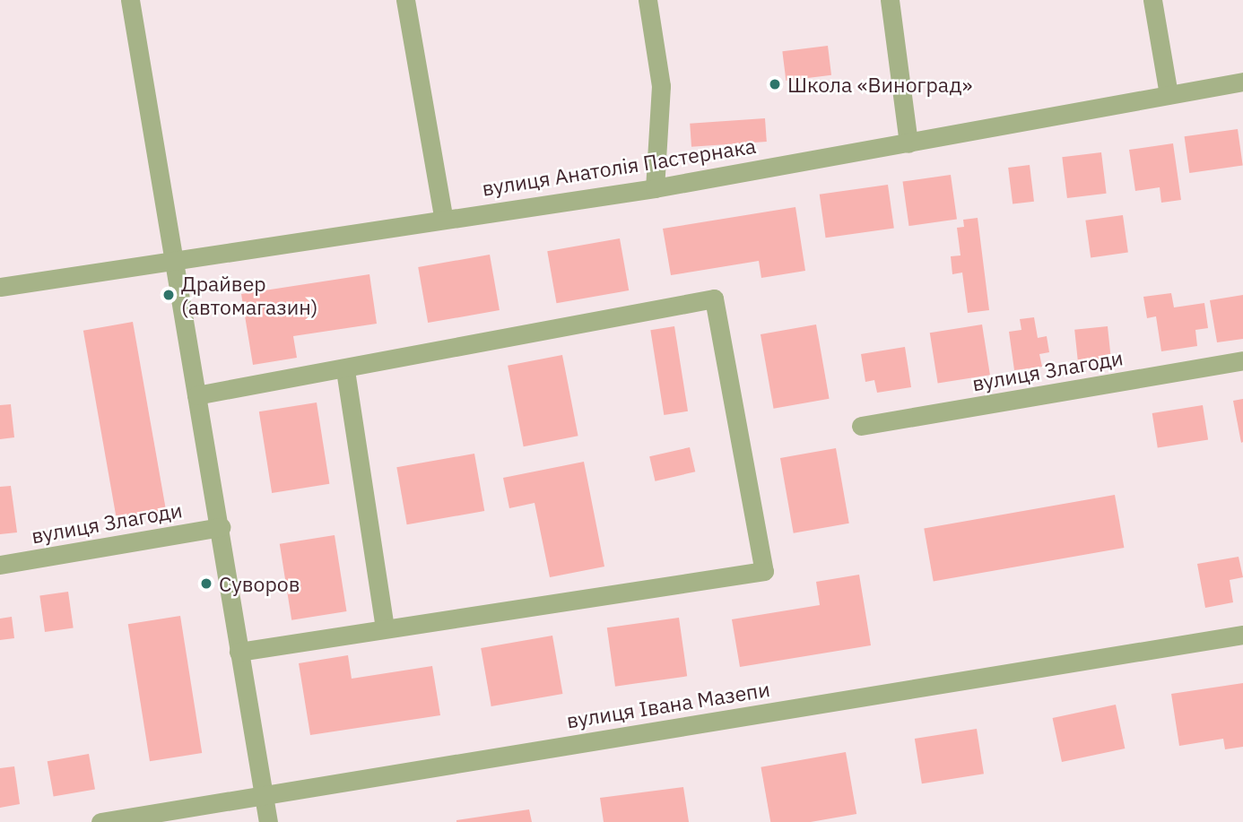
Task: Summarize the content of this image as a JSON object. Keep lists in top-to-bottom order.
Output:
{
  "streets": {
    "street": ["вулиця Анатолія Пастернака", "вулиця Злагоди", "вулиця Івана Мазепи"]
  },
  "places": ["Школа «Виноград»", "Драйвер (автомагазин)", "Суворов"]
}
